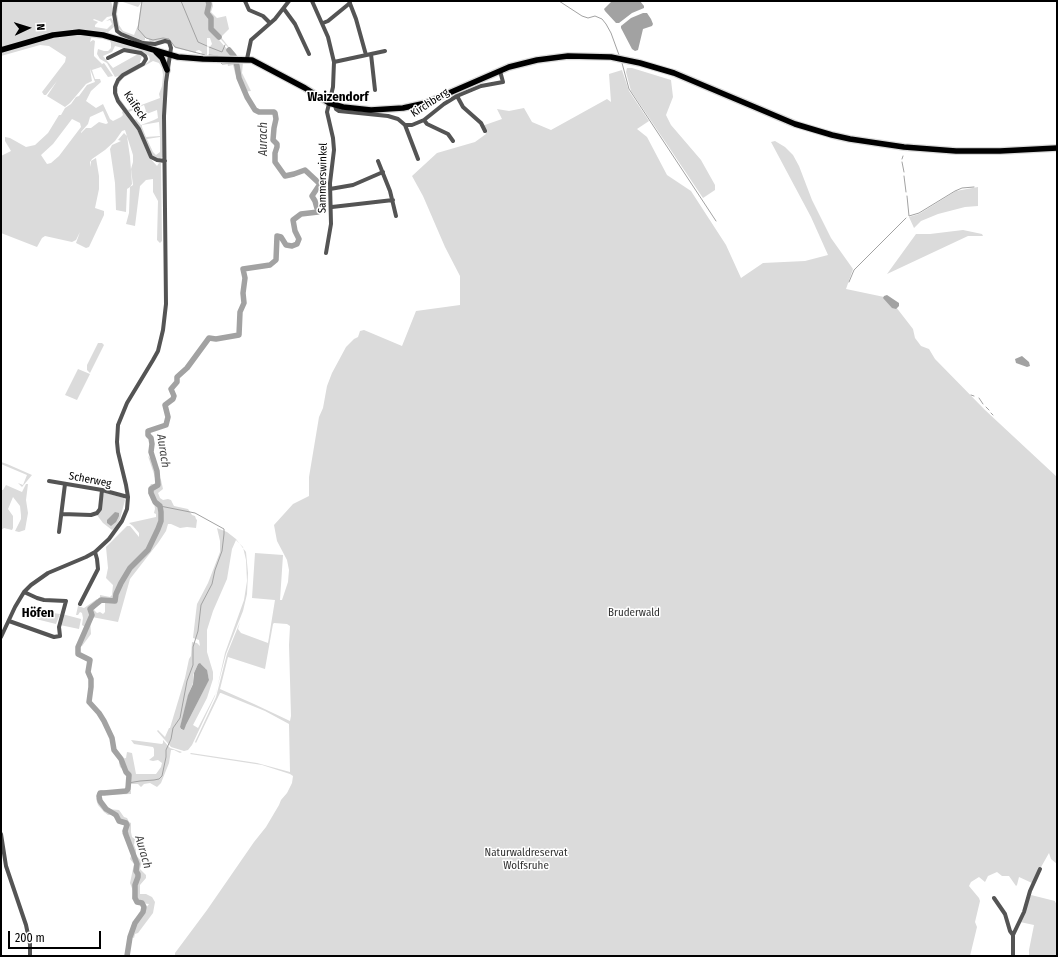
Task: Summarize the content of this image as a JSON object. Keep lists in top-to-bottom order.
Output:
{
  "streets": {
    "street": [
      "Kirchberg",
      "Kaifeck",
      "Sammerswinkel",
      "Scherweg"
    ]
  },
  "districts": ["Waizendorf", "Höfen"],
  "water": ["Aurach"],
  "parks": ["Bruderwald", "Naturwaldreservat Wolfsruhe"],
  "scale_bar": "200 m",
  "north": "right"
}
